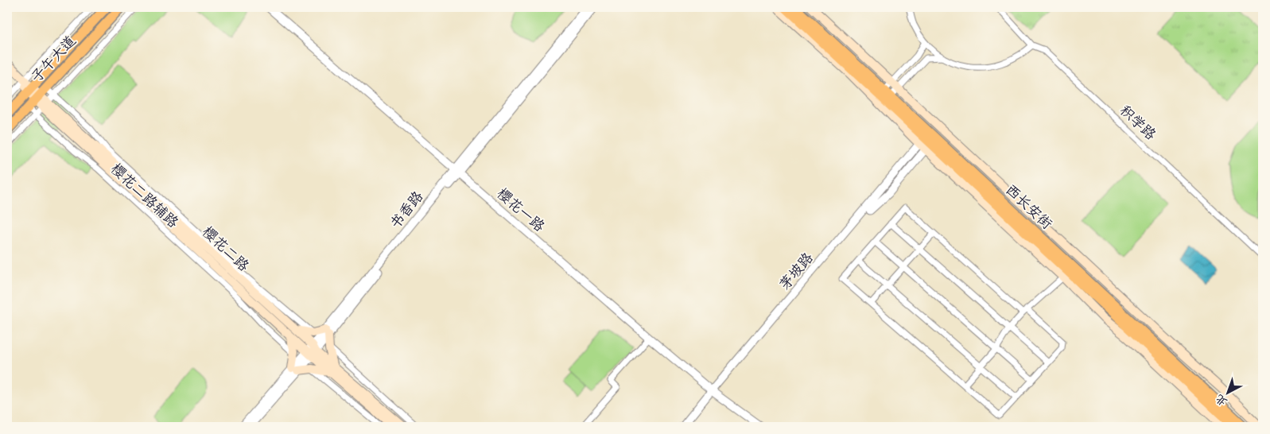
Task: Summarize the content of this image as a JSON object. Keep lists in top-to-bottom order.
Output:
{
  "streets": {
    "main road": ["子午大道", "西长安街", "樱花二路"],
    "street": [
      "积学路",
      "樱花二路辅路",
      "书香路",
      "樱花一路",
      "茅坡路"
    ]
  },
  "crossings": [
    ["子午大道", "樱花二路辅路"],
    ["子午大道", "樱花二路"],
    ["西长安街", "茅坡路"],
    ["书香路", "樱花一路"],
    ["书香路", "樱花二路"],
    ["樱花一路", "茅坡路"]
  ],
  "north": "bottom left"
}
